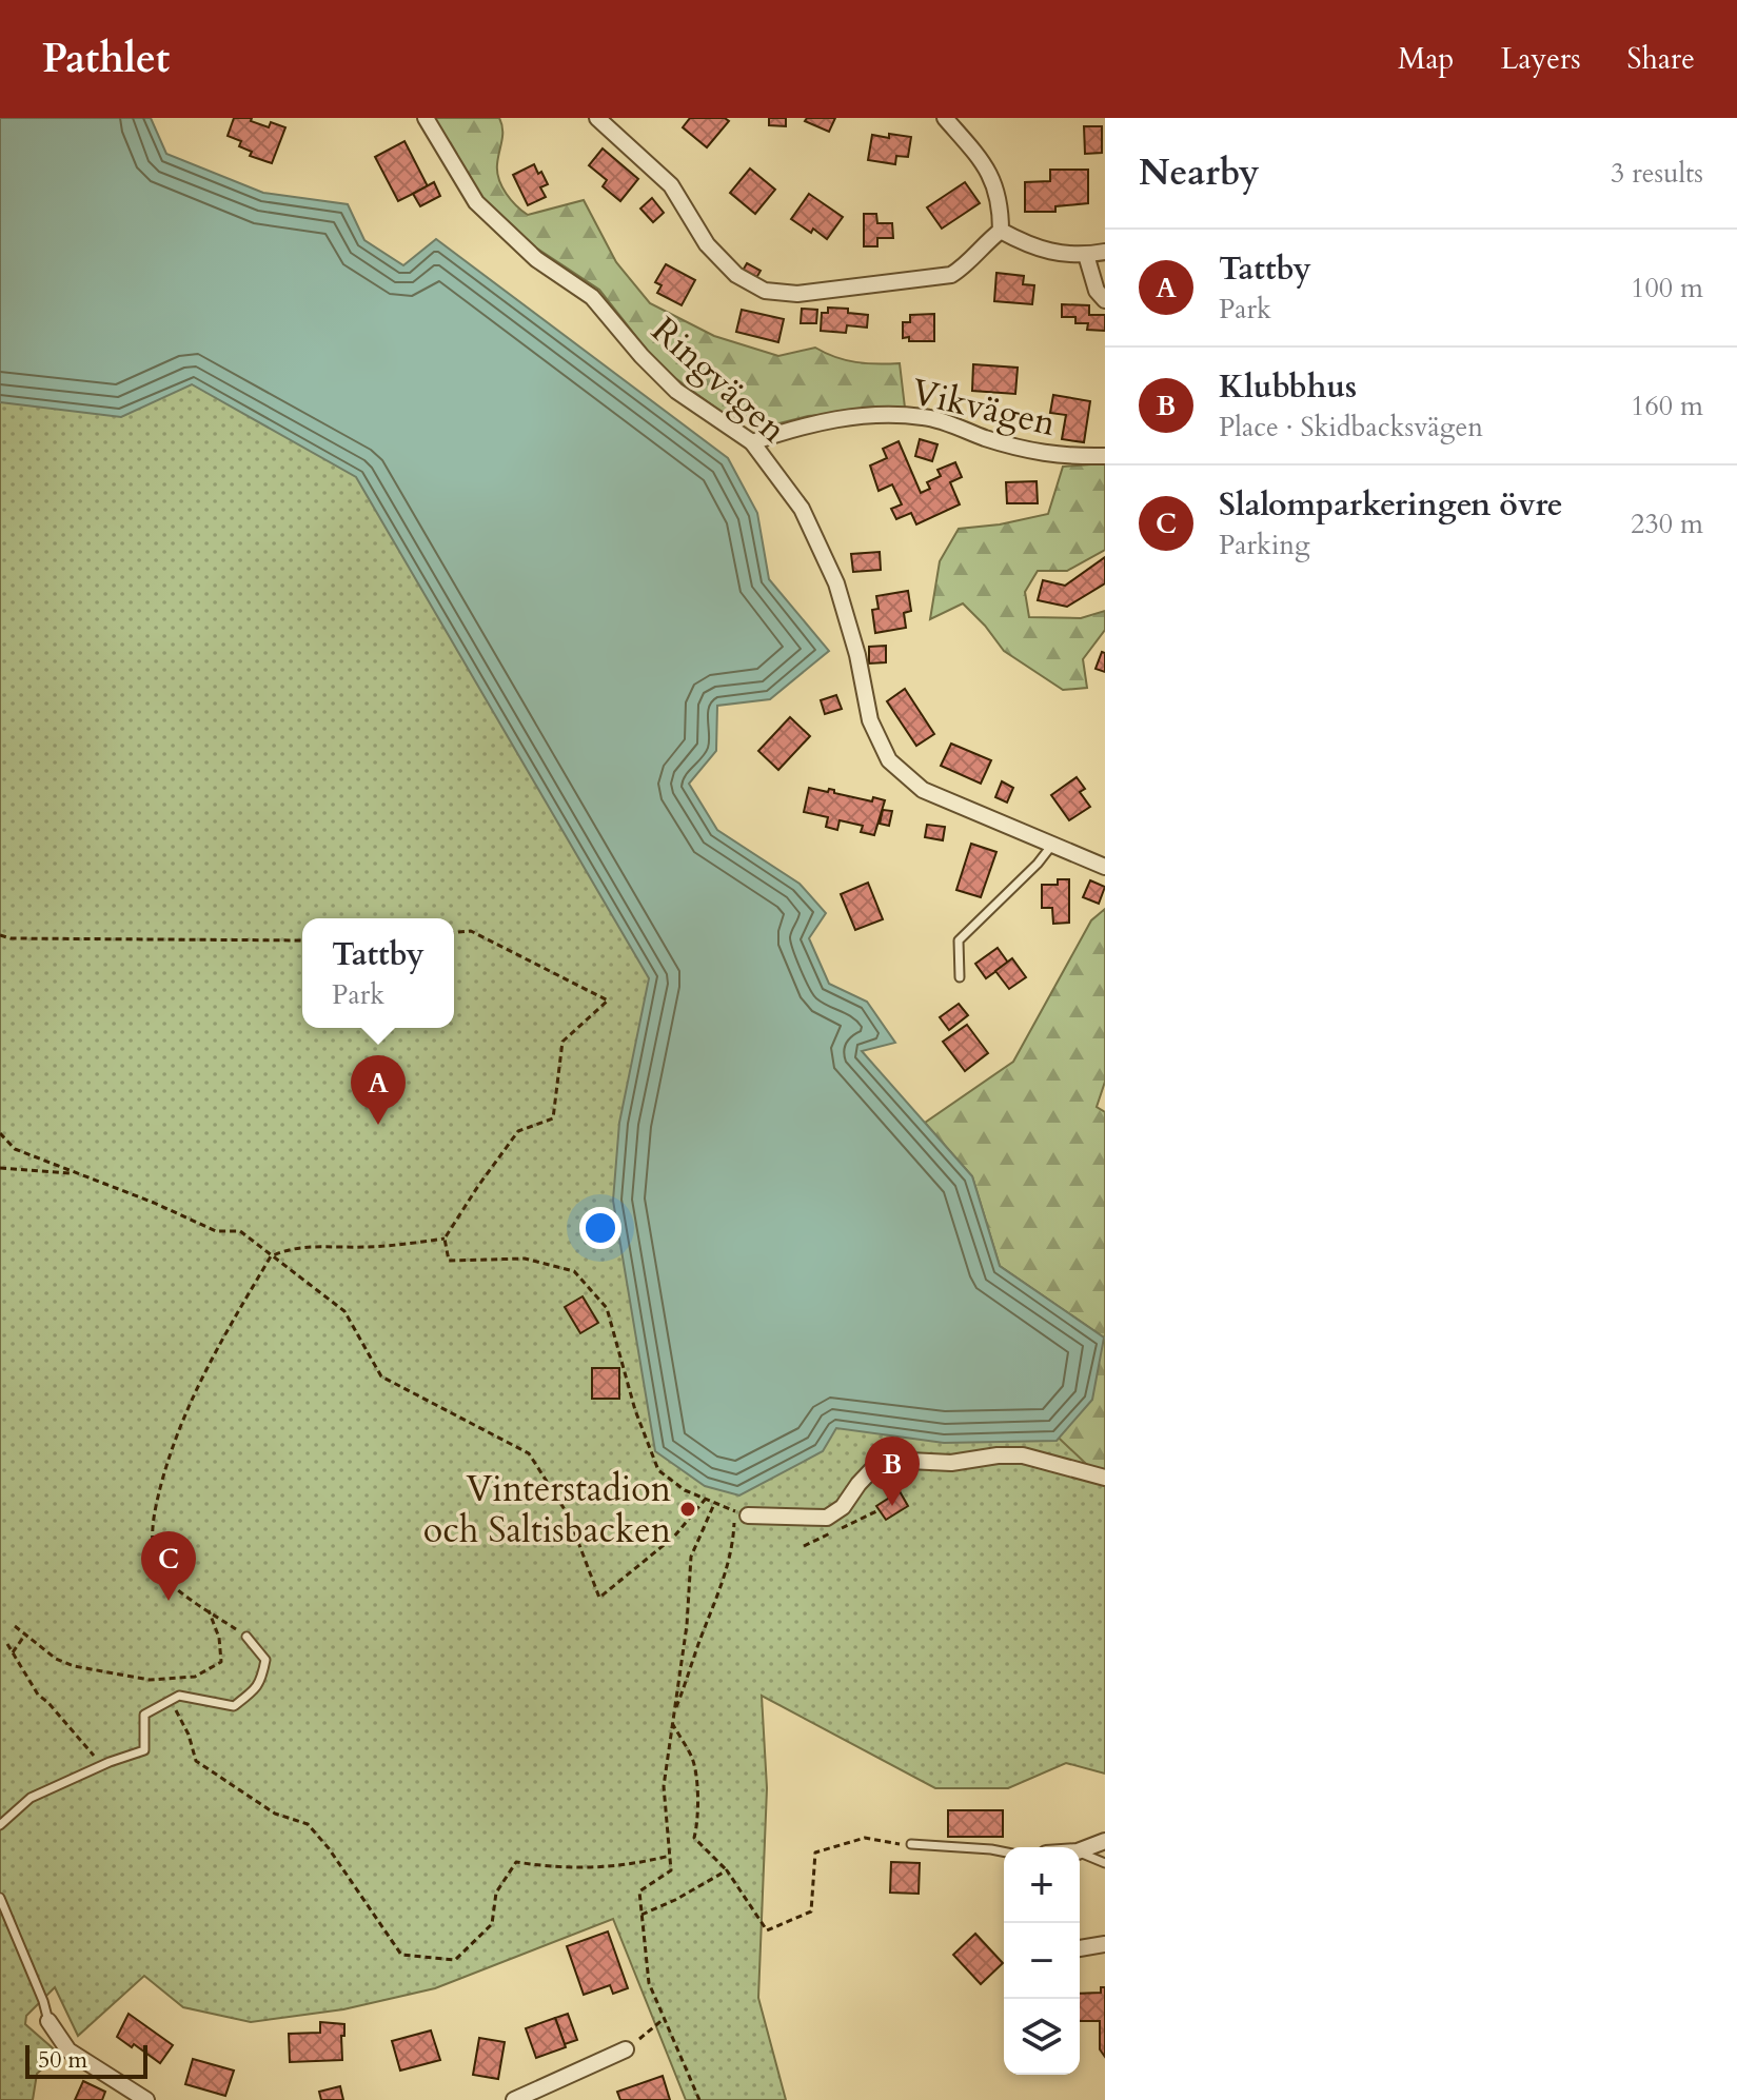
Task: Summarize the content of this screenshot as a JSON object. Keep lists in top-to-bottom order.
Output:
{
  "streets": {
    "street": ["Ringvägen", "Vikvägen"]
  },
  "crossings": [
    ["Ringvägen", "Vikvägen"]
  ],
  "places": ["Vinterstadion och Saltisbacken"],
  "scale_bar": "50 m",
  "page": {
    "header": "Pathlet",
    "nav": ["Map", "Layers", "Share"],
    "heading": ["Nearby", "3 results"],
    "list": [
      {
        "mark": "A",
        "name": "Tattby",
        "note": "Park",
        "value": "100 m"
      },
      {
        "mark": "B",
        "name": "Klubbhus",
        "note": "Place · Skidbacksvägen",
        "value": "160 m"
      },
      {
        "mark": "C",
        "name": "Slalomparkeringen övre",
        "note": "Parking",
        "value": "230 m"
      }
    ],
    "popup": ["Tattby", "Park"],
    "pins": ["A", "B", "C"],
    "map_buttons": ["+", "−"],
    "scale": "50 m"
  }
}
